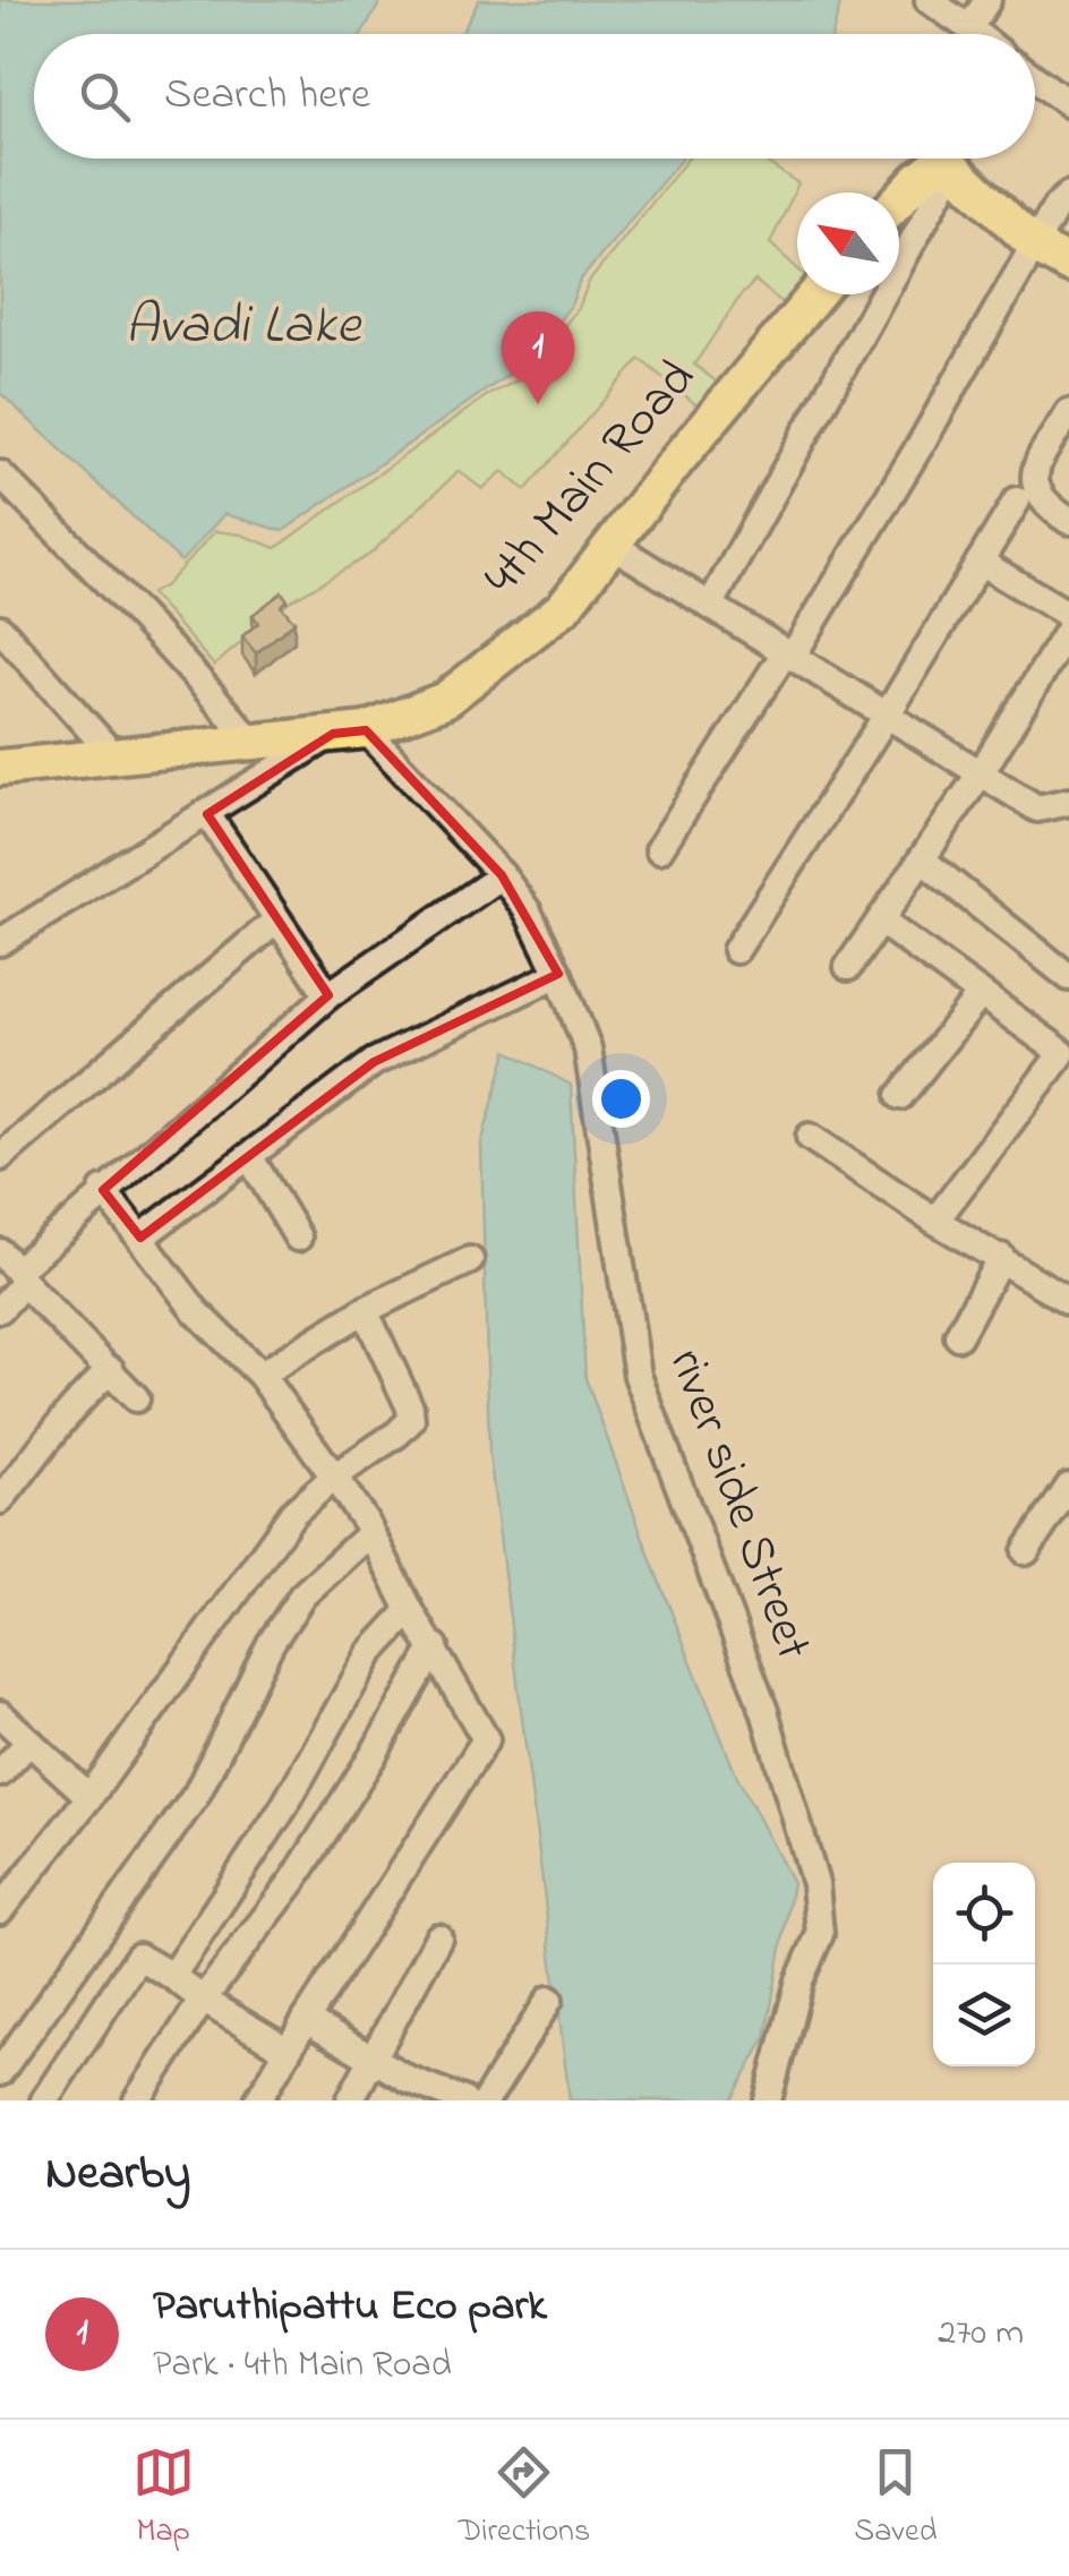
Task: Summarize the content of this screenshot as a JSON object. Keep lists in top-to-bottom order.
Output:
{
  "streets": {
    "main road": ["4th Main Road"],
    "street": ["river side Street"]
  },
  "crossings": [
    ["4th Main Road", "river side Street"]
  ],
  "water": ["Avadi Lake"],
  "north": "top left",
  "page": {
    "search": "Search here",
    "pins": "1",
    "heading": "Nearby",
    "list": [
      {
        "mark": "1",
        "name": "Paruthipattu Eco park",
        "note": "Park · 4th Main Road",
        "value": "270 m"
      }
    ],
    "nav": ["Map", "Directions", "Saved"]
  }
}
